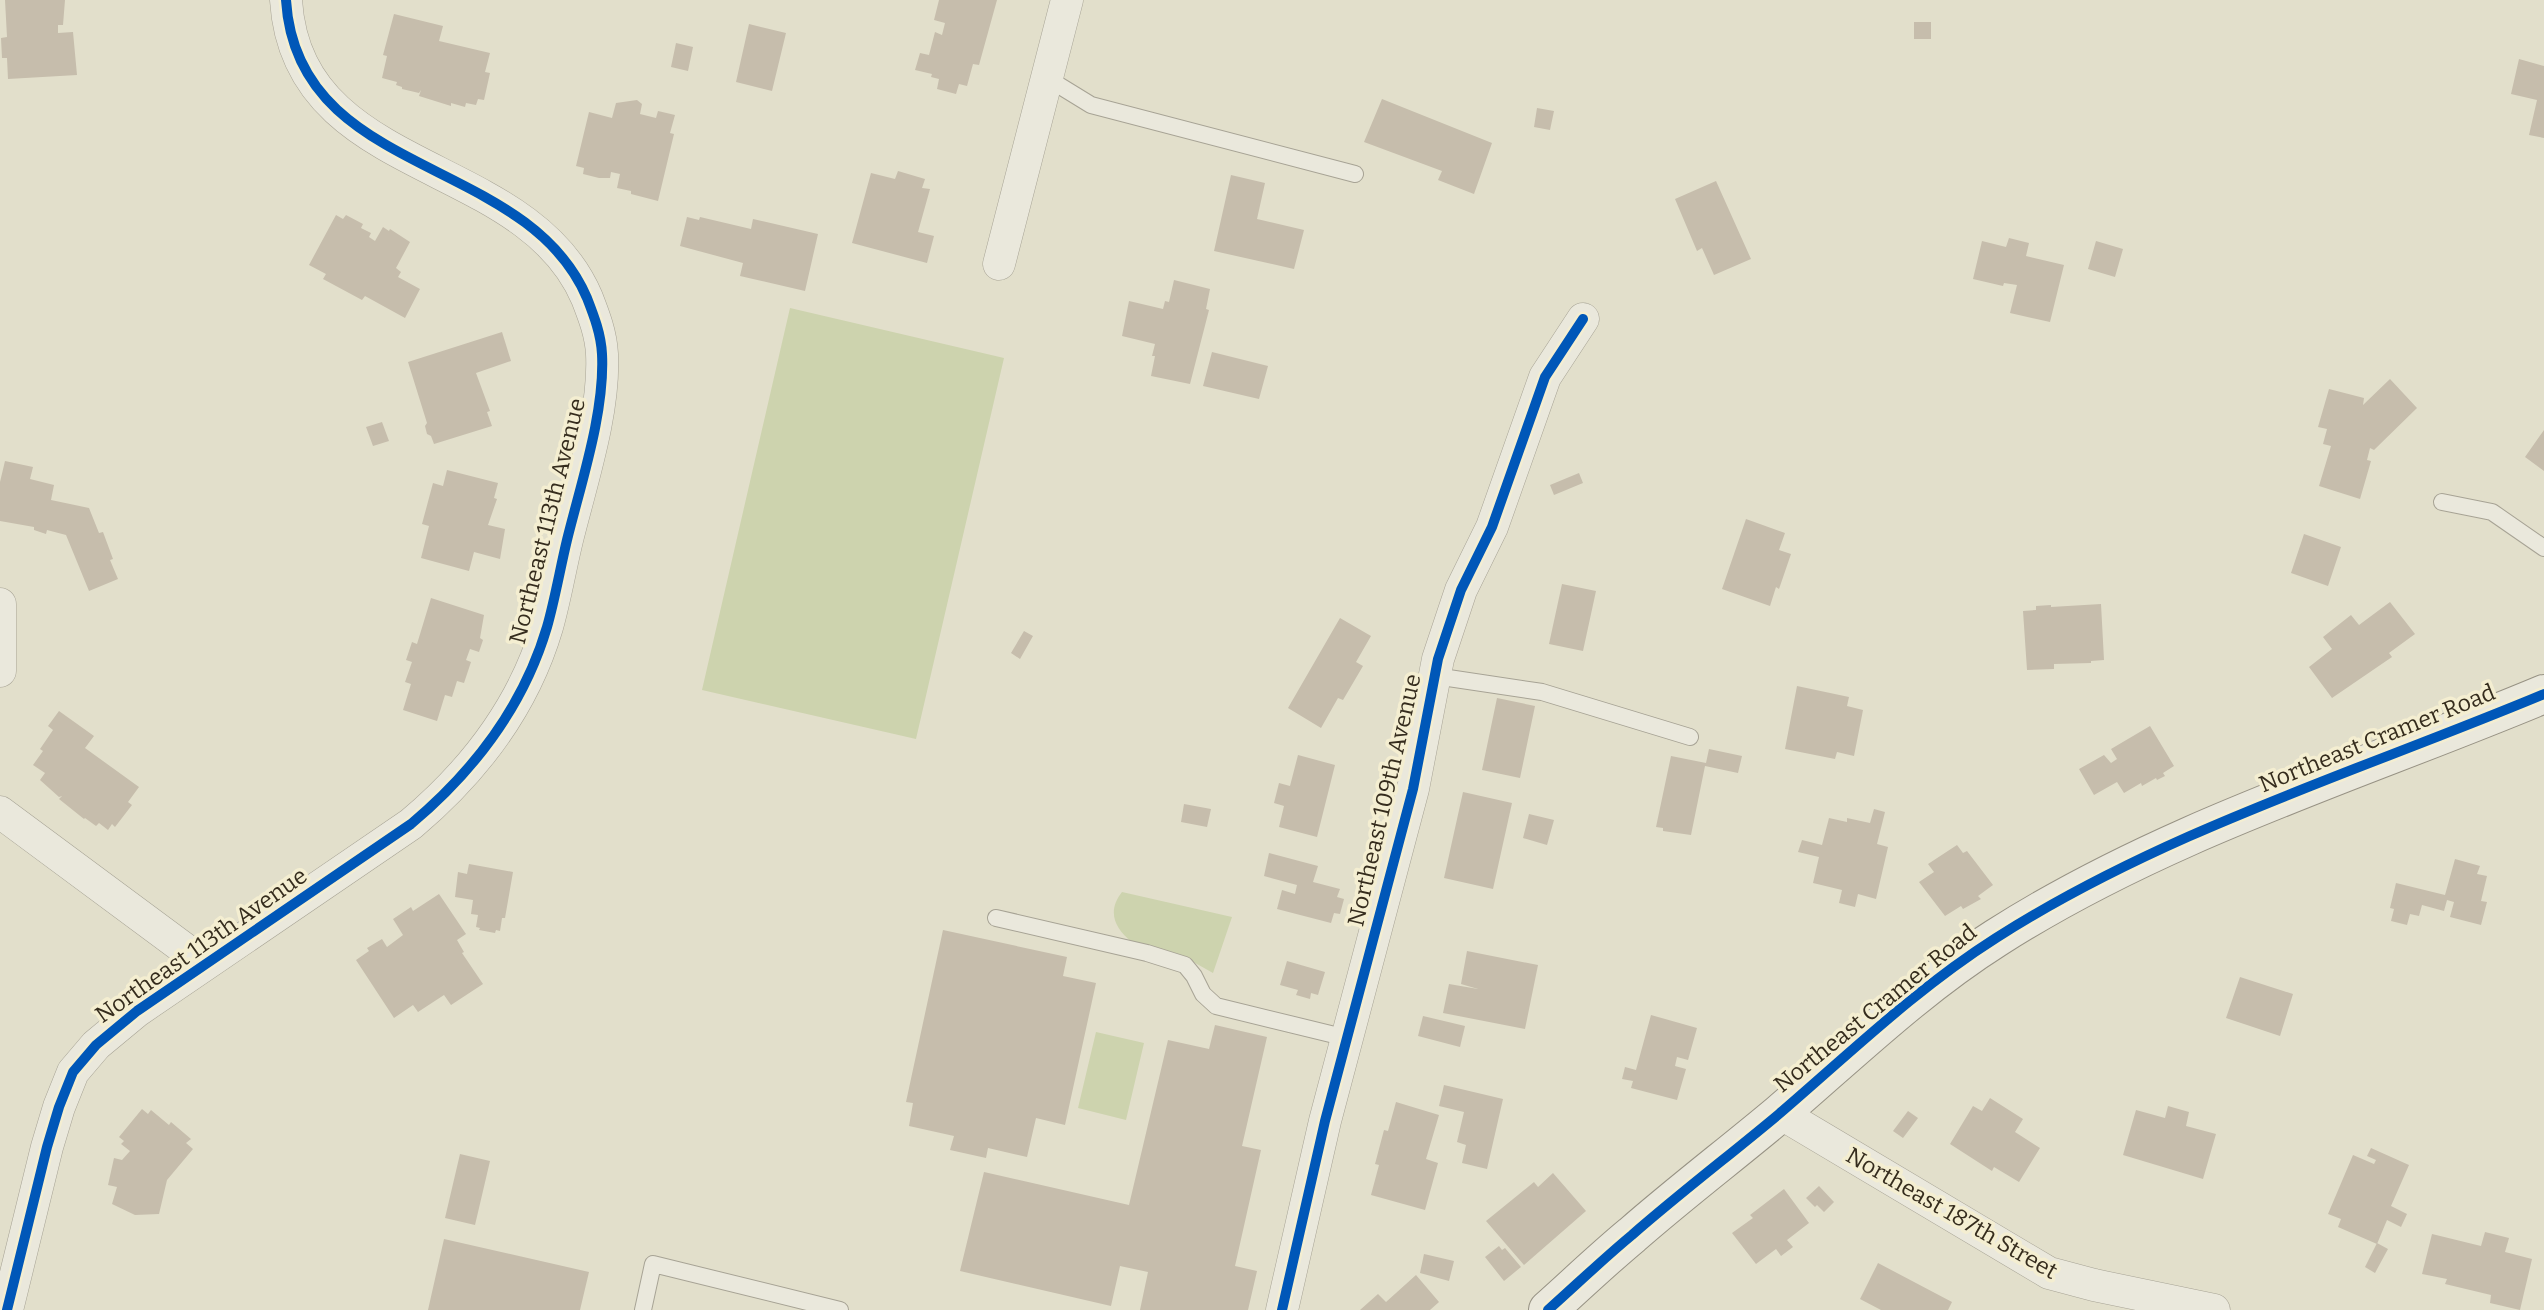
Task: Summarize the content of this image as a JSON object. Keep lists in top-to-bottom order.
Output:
{
  "streets": {
    "street": [
      "Northeast 113th Avenue",
      "Northeast Cramer Road",
      "Northeast 109th Avenue",
      "Northeast 187th Street"
    ]
  },
  "crossings": [
    ["Northeast Cramer Road", "Northeast 187th Street"]
  ]
}
